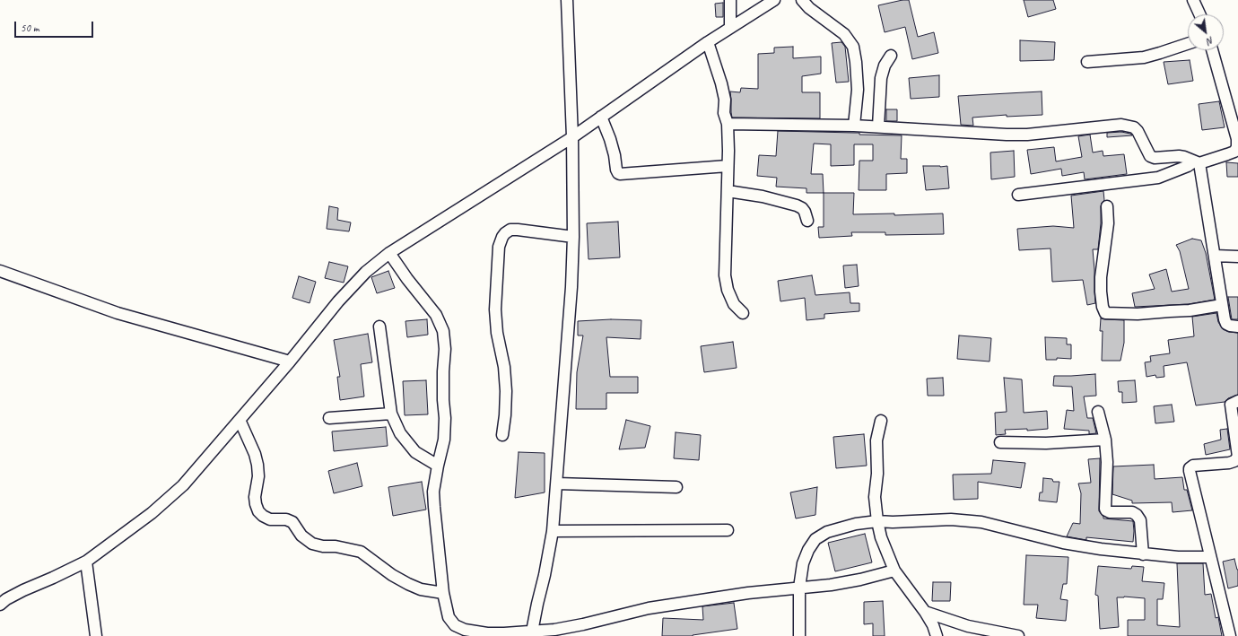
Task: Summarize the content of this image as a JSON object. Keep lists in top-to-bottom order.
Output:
{
  "scale_bar": "50 m",
  "north": "bottom right"
}
